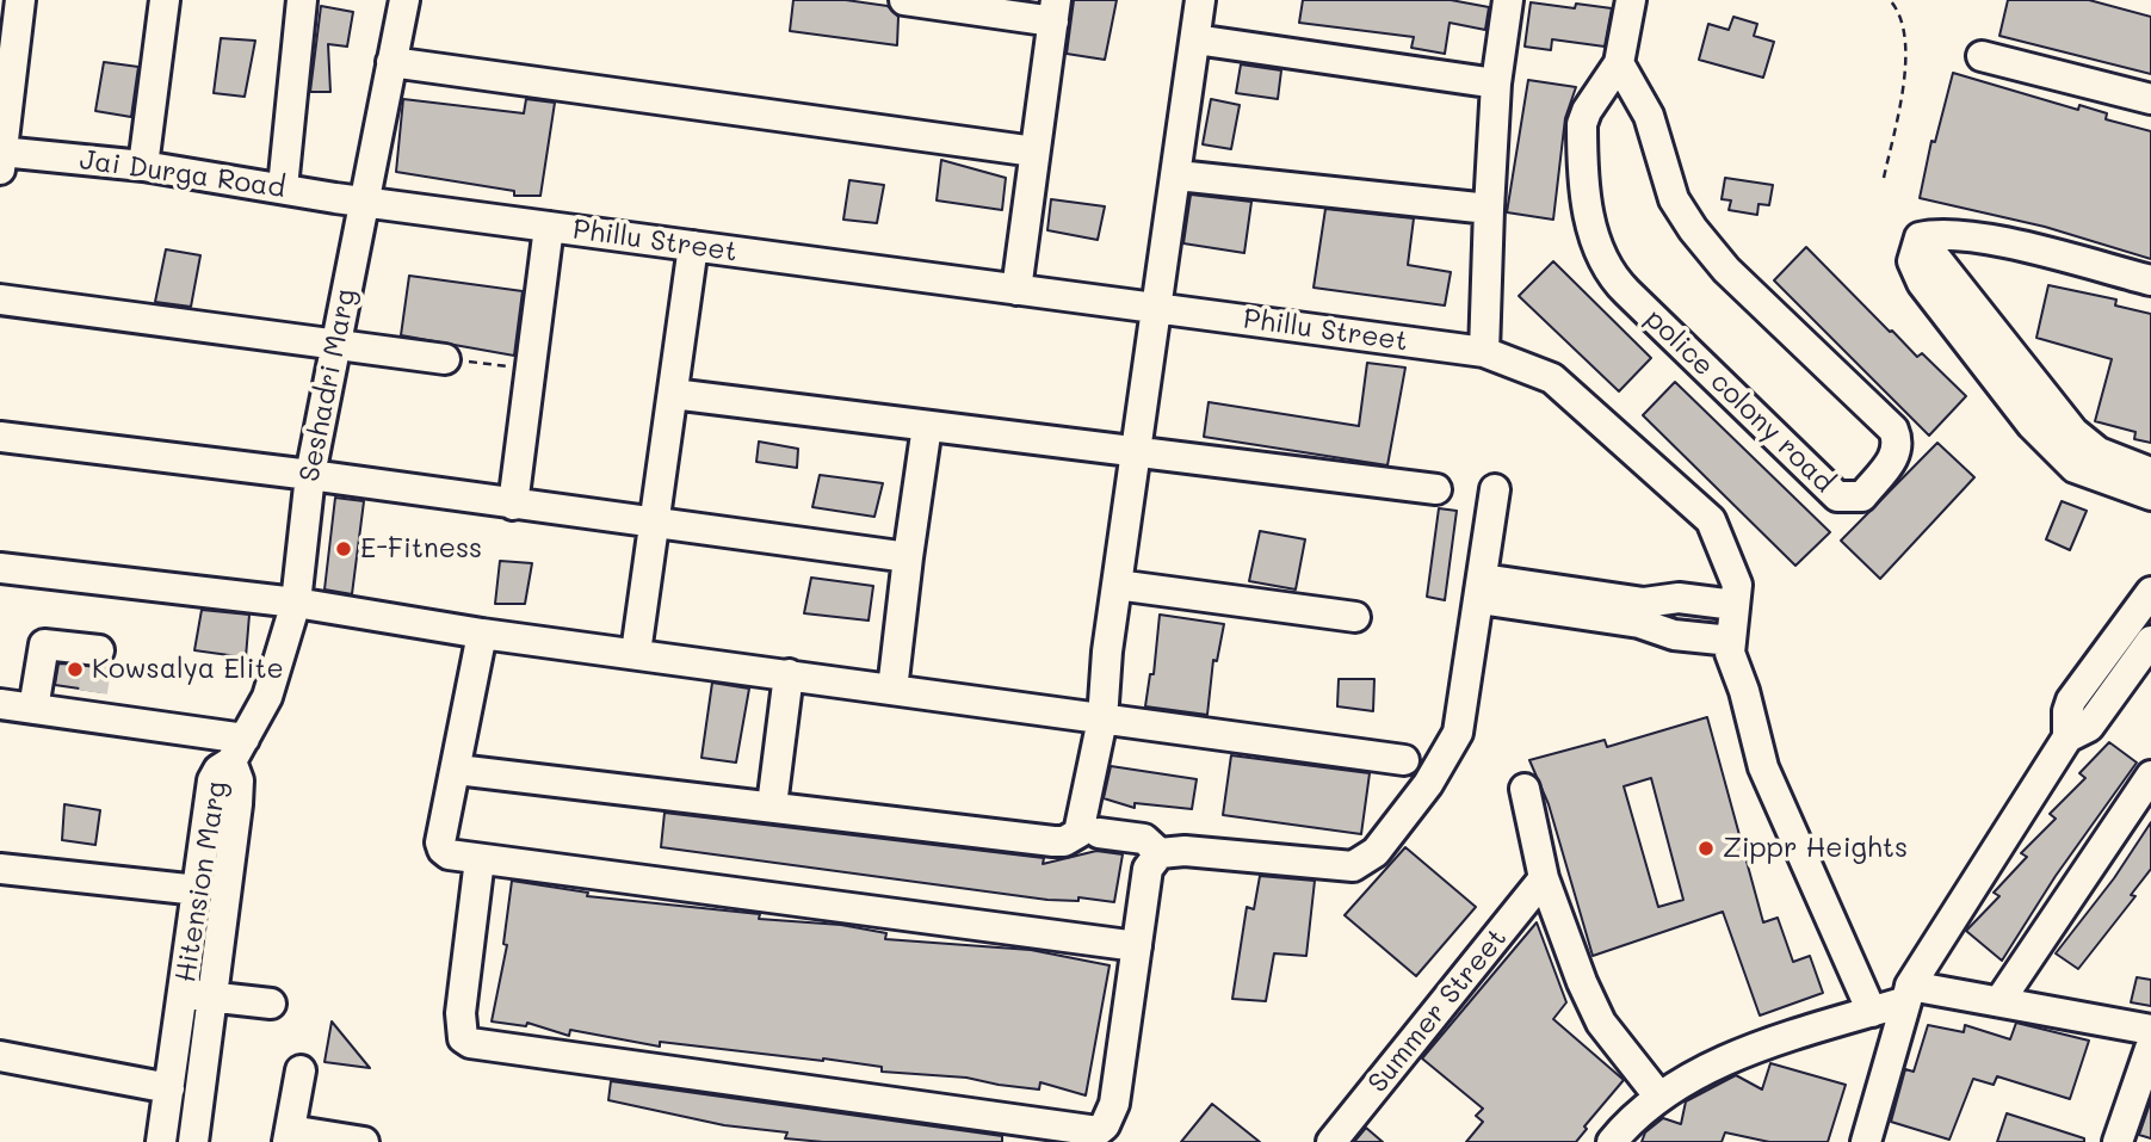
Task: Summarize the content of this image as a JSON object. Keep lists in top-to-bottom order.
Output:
{
  "streets": {
    "street": [
      "Jai Durga Road",
      "Phillu Street",
      "Seshadri Marg",
      "police colony road",
      "Hitension Marg",
      "Summer Street"
    ]
  },
  "crossings": [
    ["Jai Durga Road", "Phillu Street"],
    ["Jai Durga Road", "Seshadri Marg"],
    ["Phillu Street", "Seshadri Marg"],
    ["Seshadri Marg", "Hitension Marg"]
  ],
  "places": ["E-Fitness", "Kowsalya Elite", "Zippr Heights"]
}
